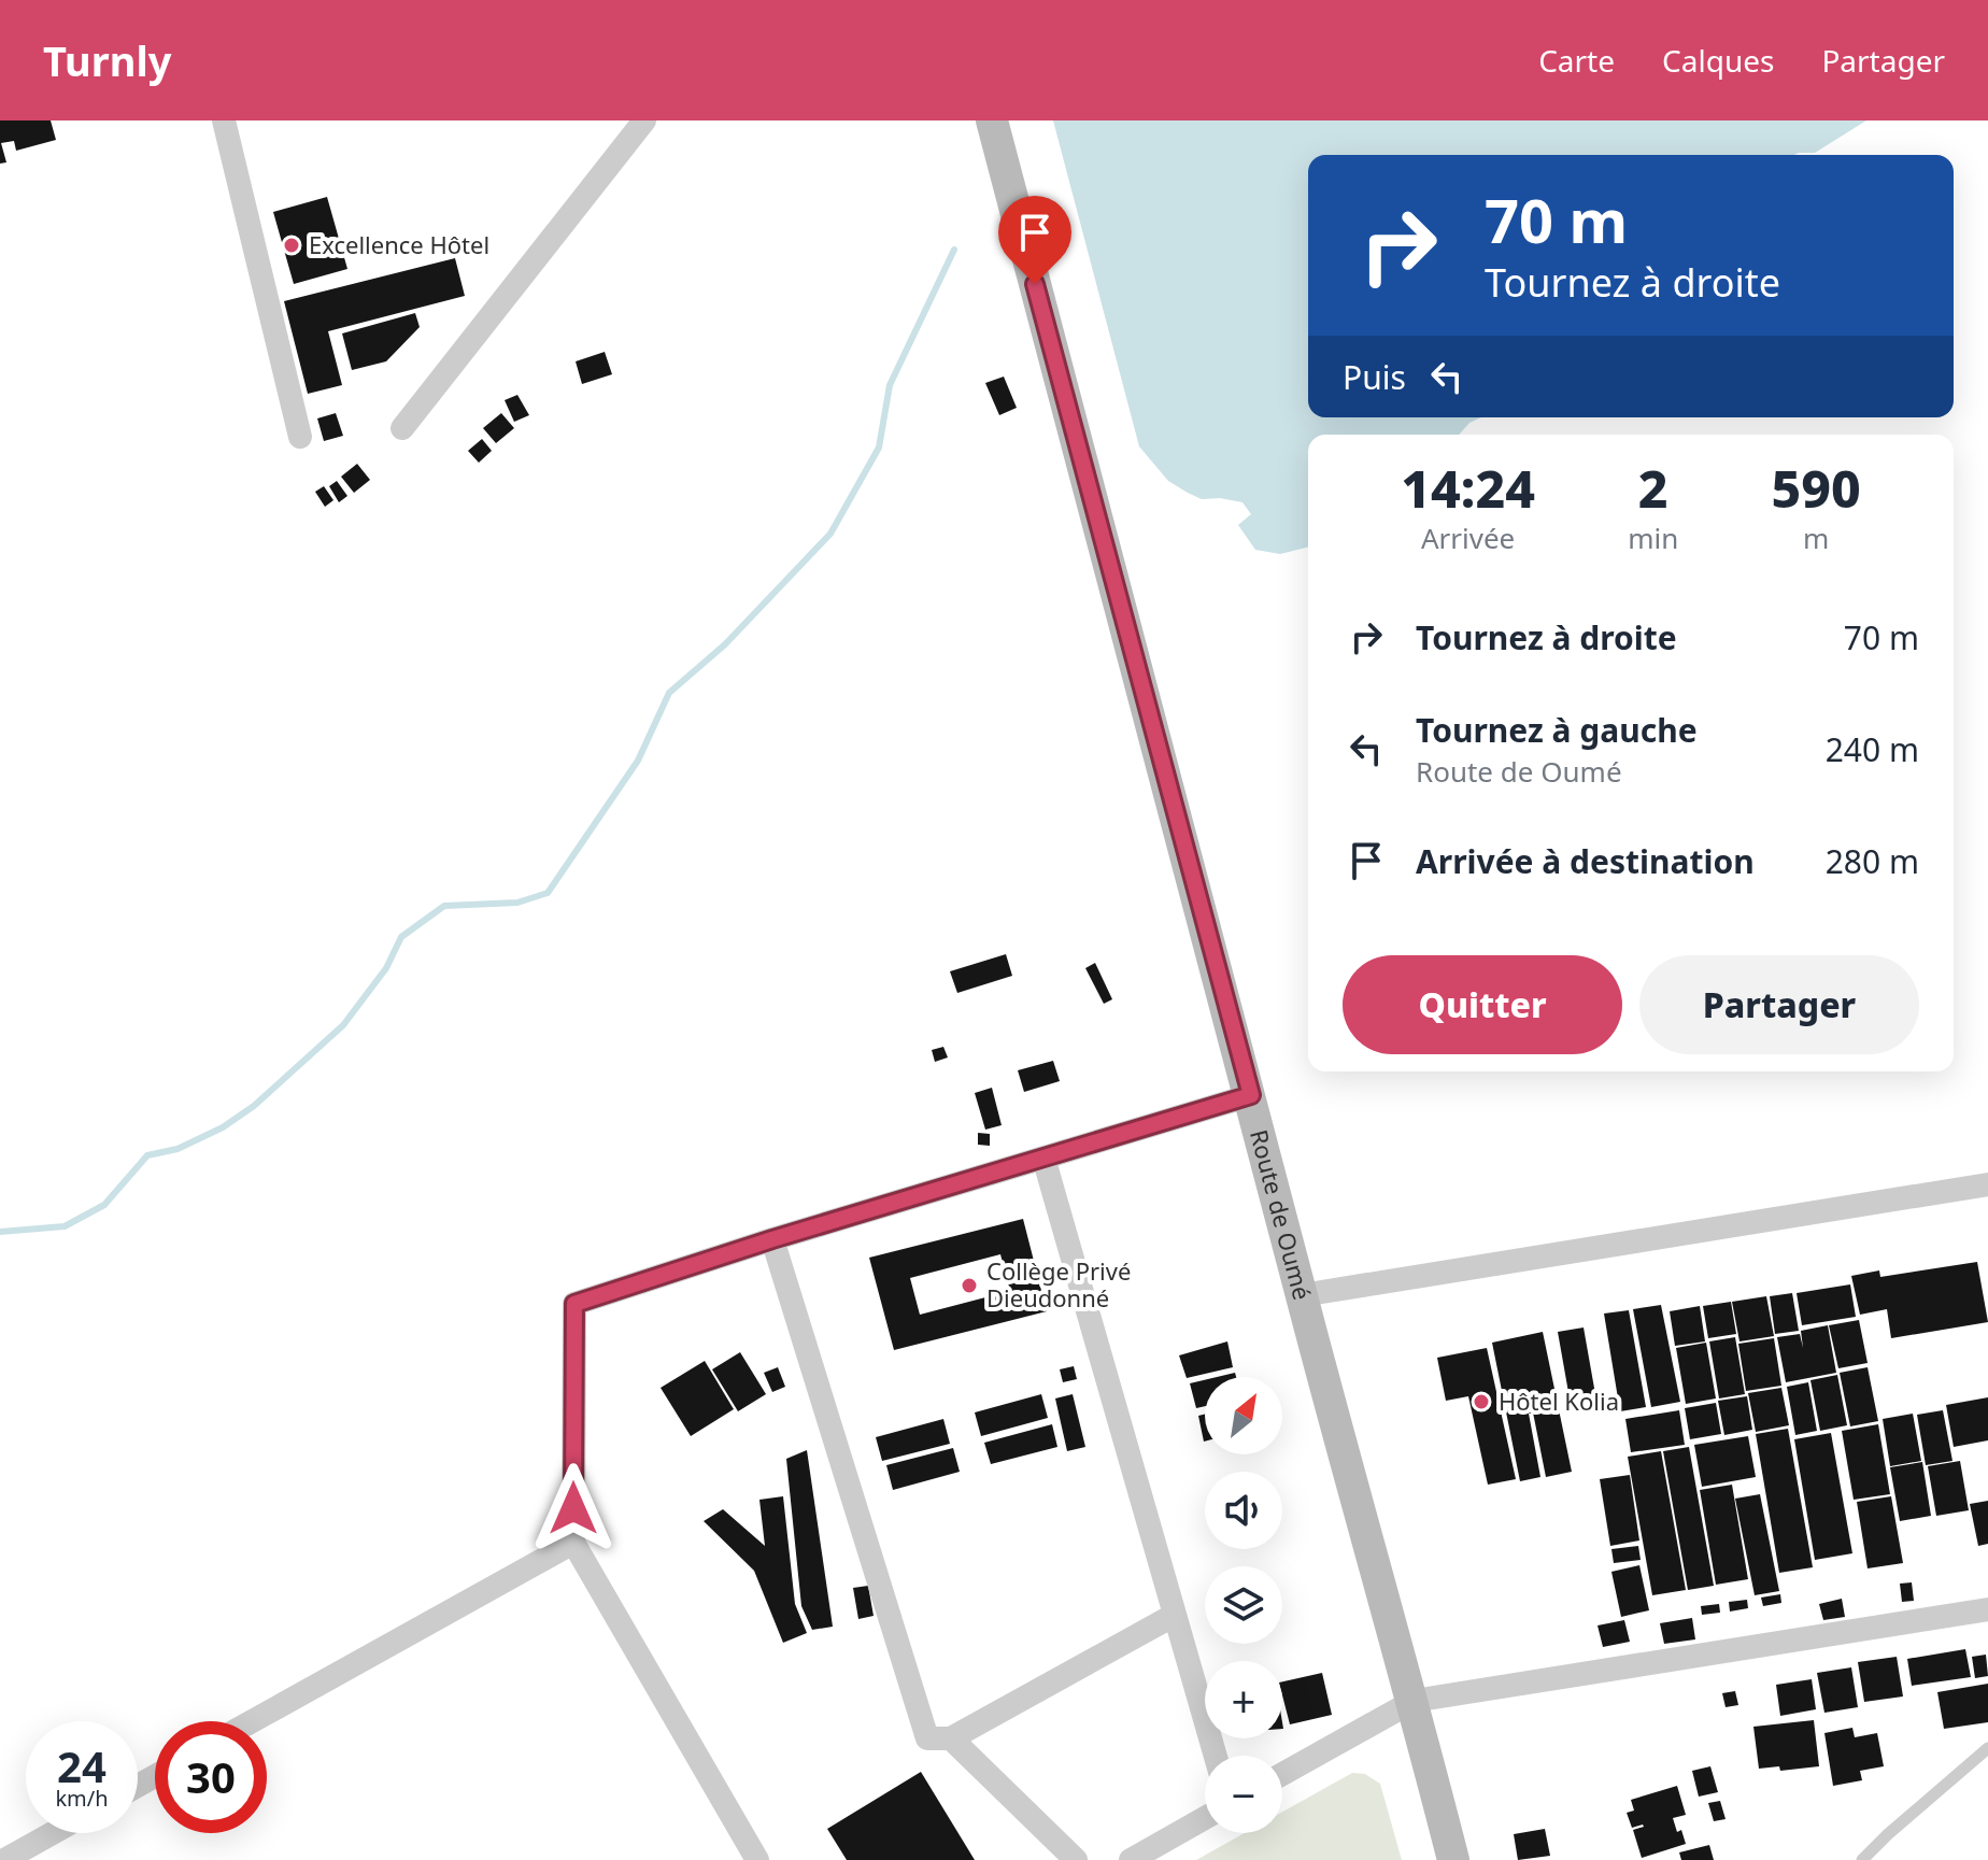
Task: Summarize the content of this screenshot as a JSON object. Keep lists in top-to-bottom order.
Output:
{
  "streets": {
    "main road": ["Route de Oumé"]
  },
  "places": ["Excellence Hôtel", "Collège Privé Dieudonné", "Hôtel Kolia"],
  "north": "top right",
  "page": {
    "header": "Turnly",
    "nav": ["Carte", "Calques", "Partager"],
    "turn": ["70 m", "Tournez à droite"],
    "then": "Puis",
    "eta": [
      "14:24",
      "Arrivée",
      "2",
      "min",
      "590",
      "m"
    ],
    "list": [
      {
        "name": "Tournez à droite",
        "value": "70 m"
      },
      {
        "name": "Tournez à gauche",
        "note": "Route de Oumé",
        "value": "240 m"
      },
      {
        "name": "Arrivée à destination",
        "value": "280 m"
      }
    ],
    "buttons": ["Quitter", "Partager"],
    "map_buttons": ["+", "−"],
    "speed": "24 km/h",
    "limit": "30"
  }
}
